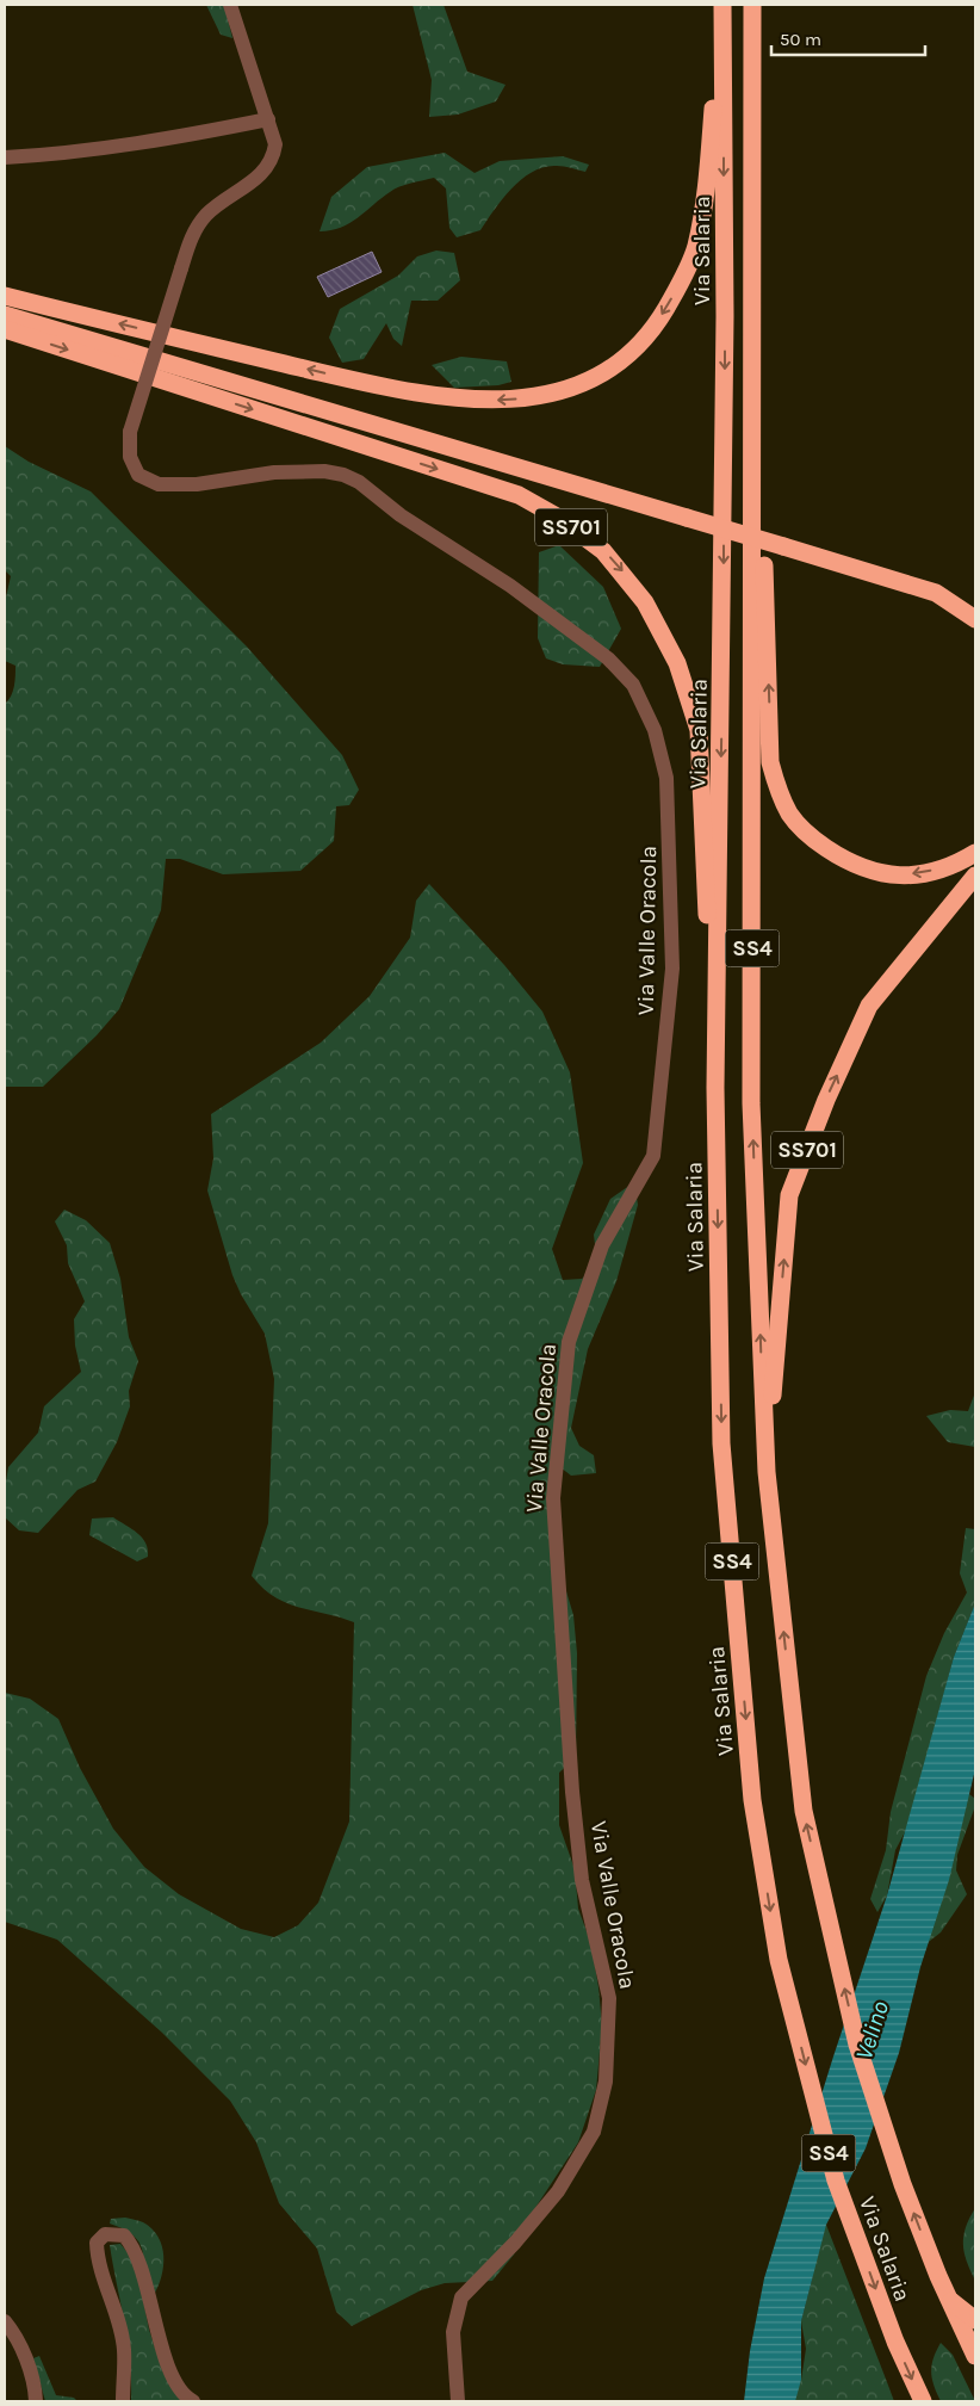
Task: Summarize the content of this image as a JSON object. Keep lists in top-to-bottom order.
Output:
{
  "streets": {
    "highway": ["Via Salaria", "SS701", "SS4"],
    "street": ["Via Valle Oracola"]
  },
  "crossings": [
    ["Via Salaria", "SS701"]
  ],
  "water": ["Velino"],
  "scale_bar": "50 m"
}
